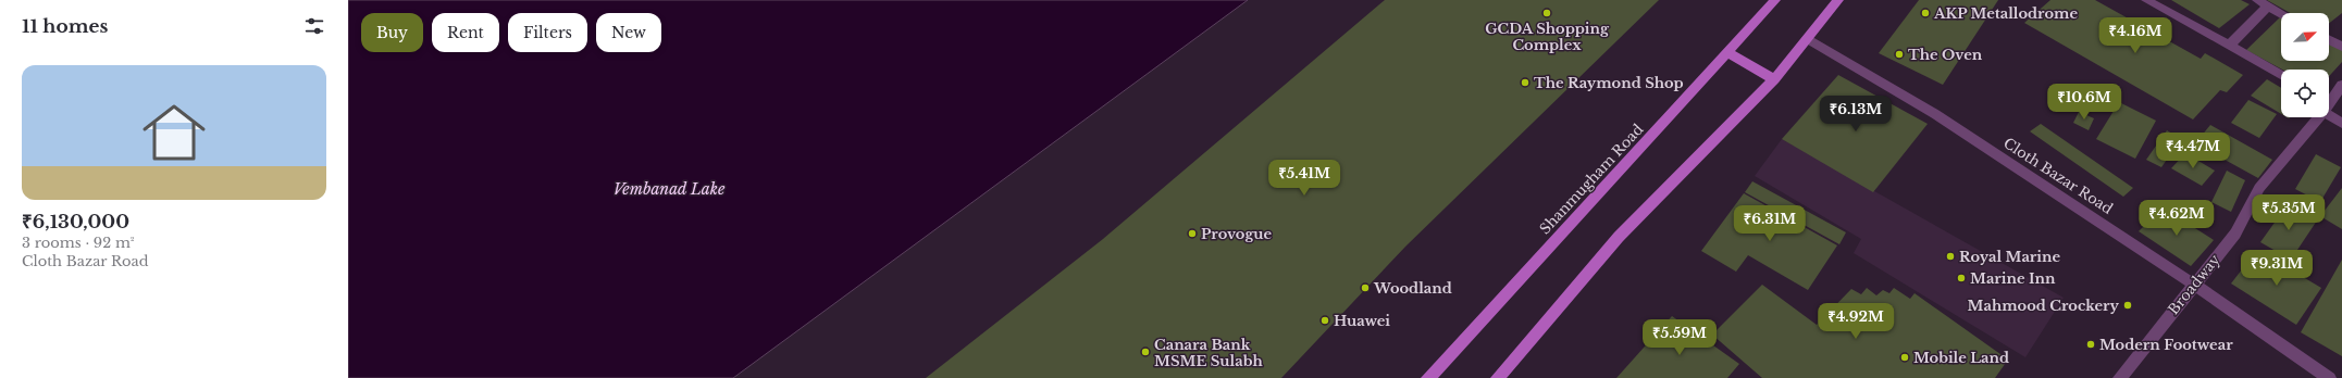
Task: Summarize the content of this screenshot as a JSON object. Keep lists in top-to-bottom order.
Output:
{
  "streets": {
    "main road": ["Shanmugham Road"],
    "street": ["Cloth Bazar Road", "Broadway"]
  },
  "crossings": [
    ["Cloth Bazar Road", "Broadway"]
  ],
  "water": ["Vembanad Lake"],
  "places": [
    "GCDA Shopping Complex",
    "AKP Metallodrome",
    "The Oven",
    "The Raymond Shop",
    "Provogue",
    "Royal Marine",
    "Marine Inn",
    "Woodland",
    "Mahmood Crockery",
    "Huawei",
    "Modern Footwear",
    "Canara Bank MSME Sulabh",
    "Mobile Land"
  ],
  "north": "top right",
  "page": {
    "heading": "11 homes",
    "chip": [
      "Buy",
      "Rent",
      "Filters",
      "New"
    ],
    "price": [
      "₹4.16M",
      "₹10.6M",
      "₹6.13M",
      "₹4.47M",
      "₹5.41M",
      "₹5.35M",
      "₹4.62M",
      "₹6.31M",
      "₹9.31M",
      "₹4.92M",
      "₹5.59M"
    ],
    "list": [
      {
        "name": "₹6,130,000",
        "note": "3 rooms · 92 m² · Cloth Bazar Road"
      }
    ]
  }
}
